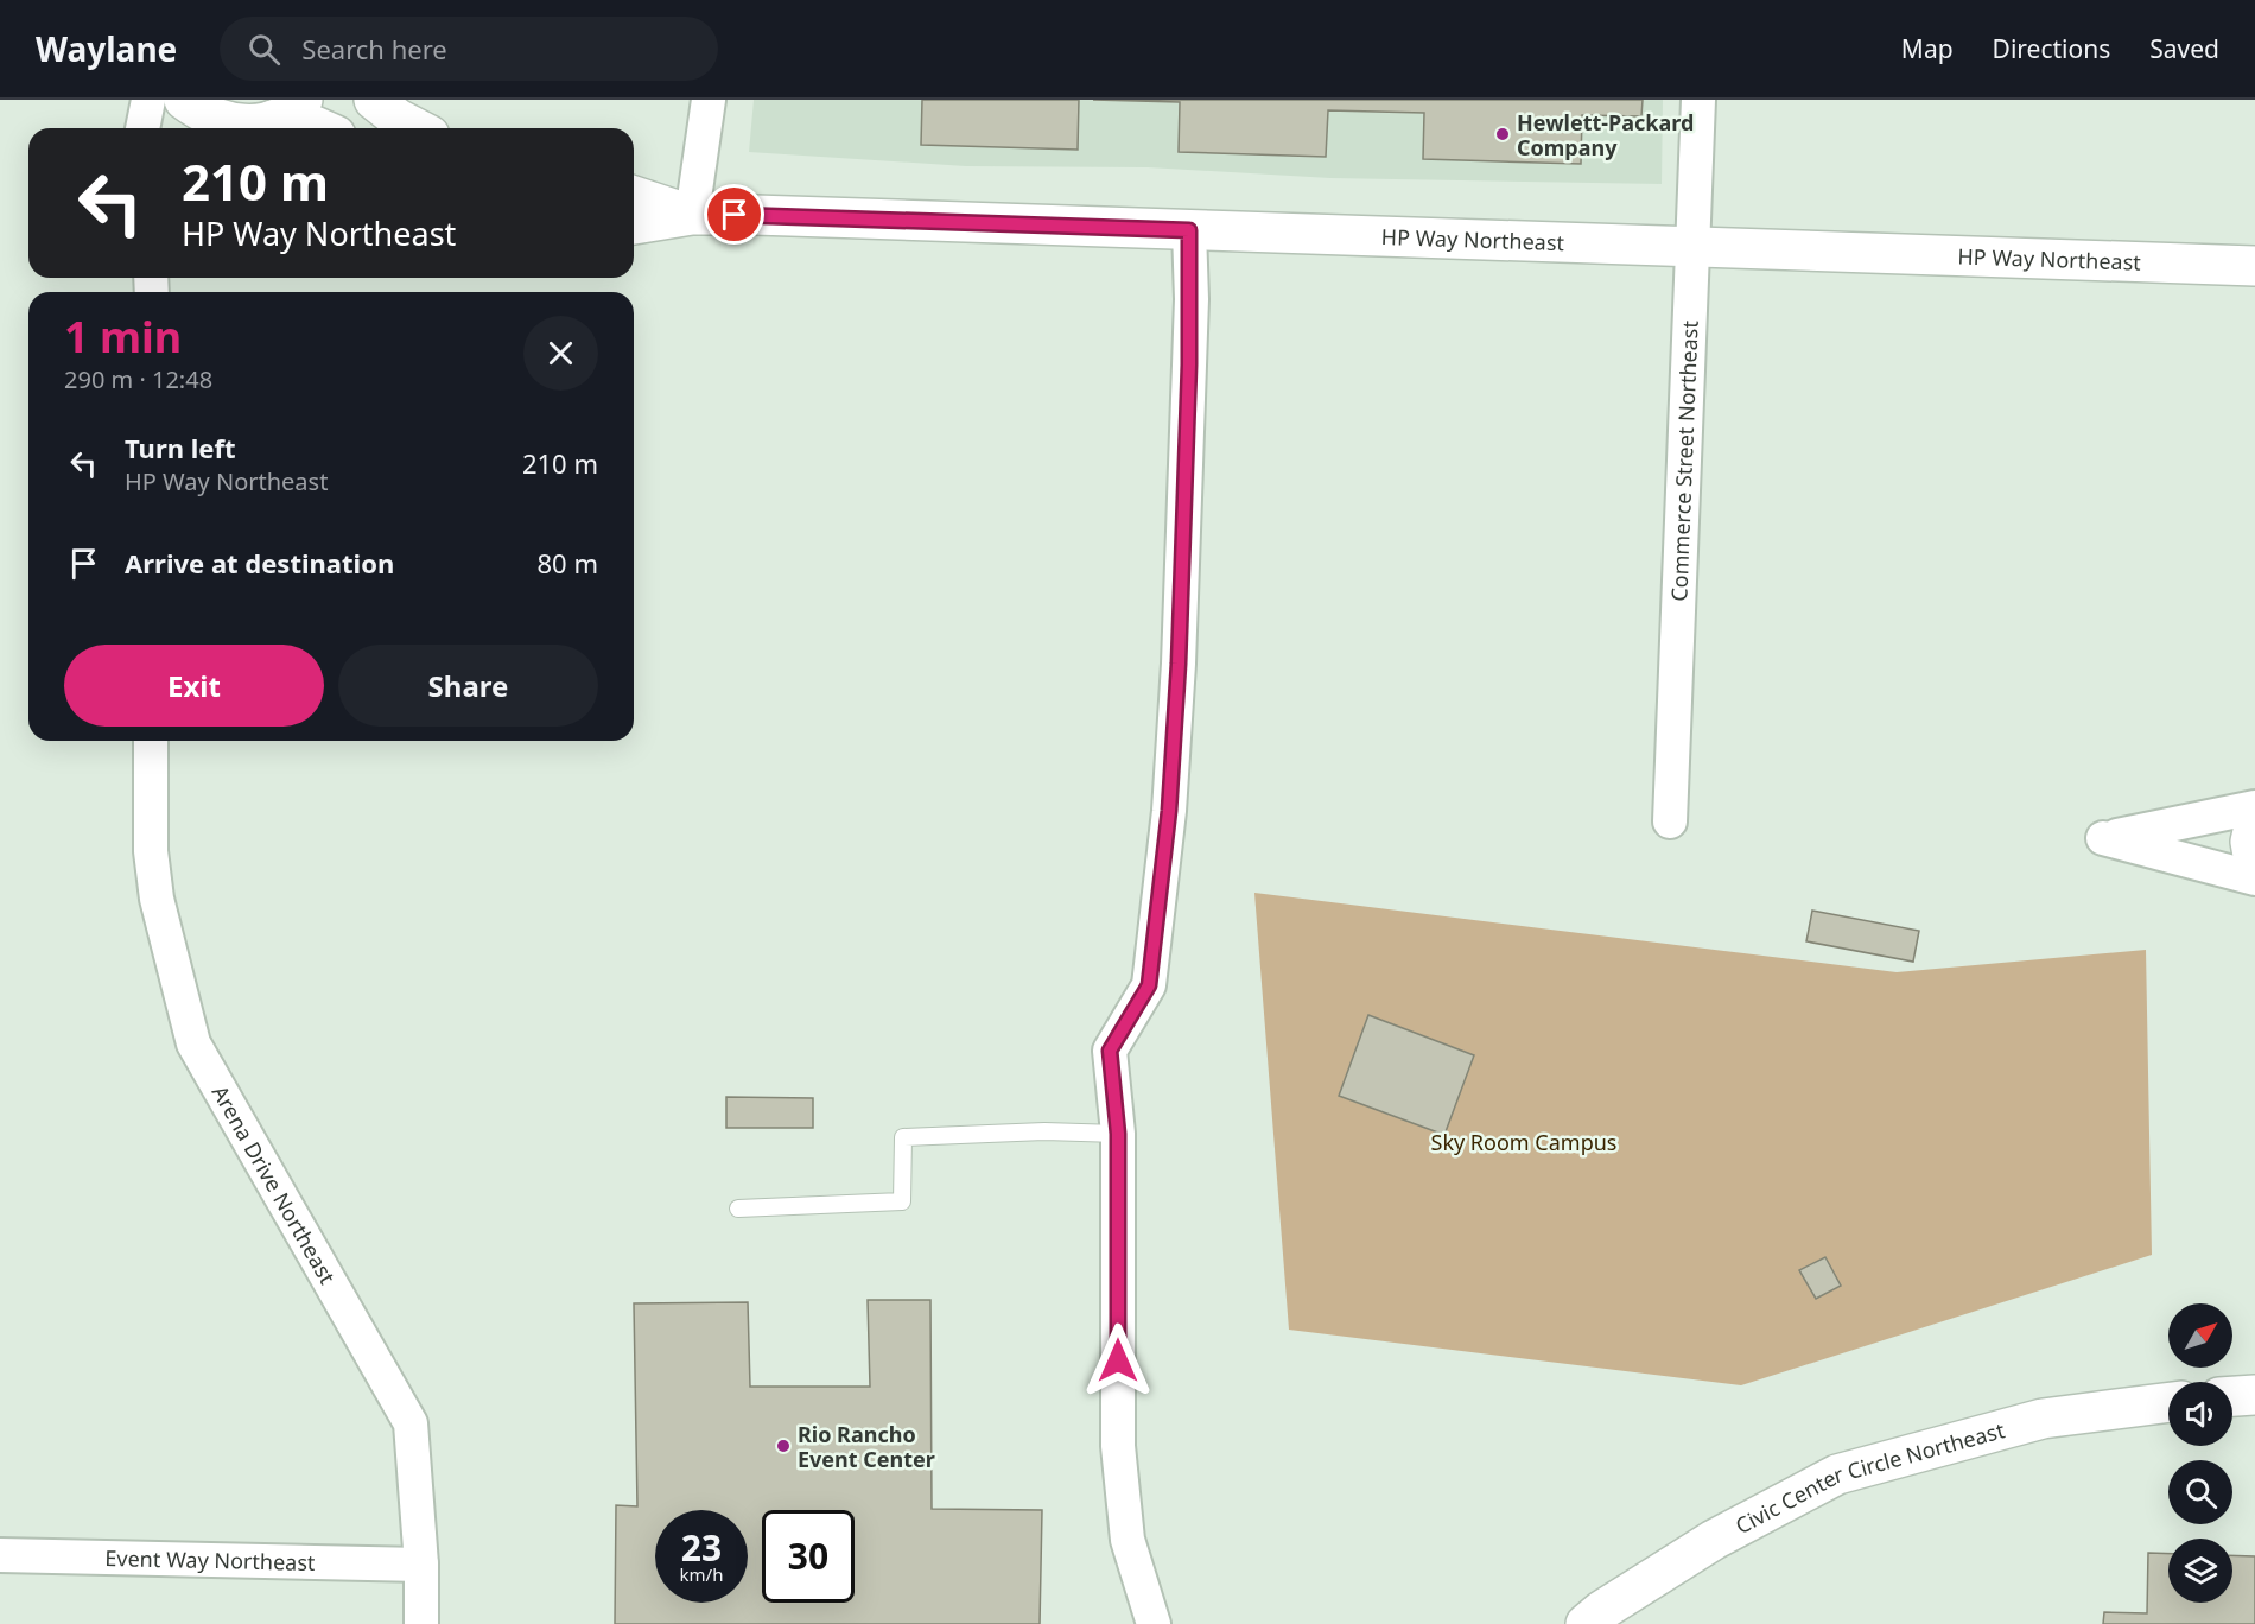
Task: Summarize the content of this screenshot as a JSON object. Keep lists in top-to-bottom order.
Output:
{
  "streets": {
    "street": [
      "HP Way Northeast",
      "Commerce Street Northeast",
      "Arena Drive Northeast",
      "Civic Center Circle Northeast",
      "Event Way Northeast"
    ]
  },
  "crossings": [
    ["HP Way Northeast", "Commerce Street Northeast"],
    ["Arena Drive Northeast", "Event Way Northeast"]
  ],
  "parks": ["Sky Room Campus"],
  "places": ["Hewlett-Packard Company", "Rio Rancho Event Center"],
  "north": "top right",
  "page": {
    "header": "Waylane",
    "search": "Search here",
    "nav": ["Map", "Directions", "Saved"],
    "turn": ["210 m", "HP Way Northeast"],
    "heading": ["1 min", "290 m · 12:48"],
    "list": [
      {
        "name": "Turn left",
        "note": "HP Way Northeast",
        "value": "210 m"
      },
      {
        "name": "Arrive at destination",
        "value": "80 m"
      }
    ],
    "buttons": ["Exit", "Share"],
    "speed": "23 km/h",
    "limit": "30"
  }
}
